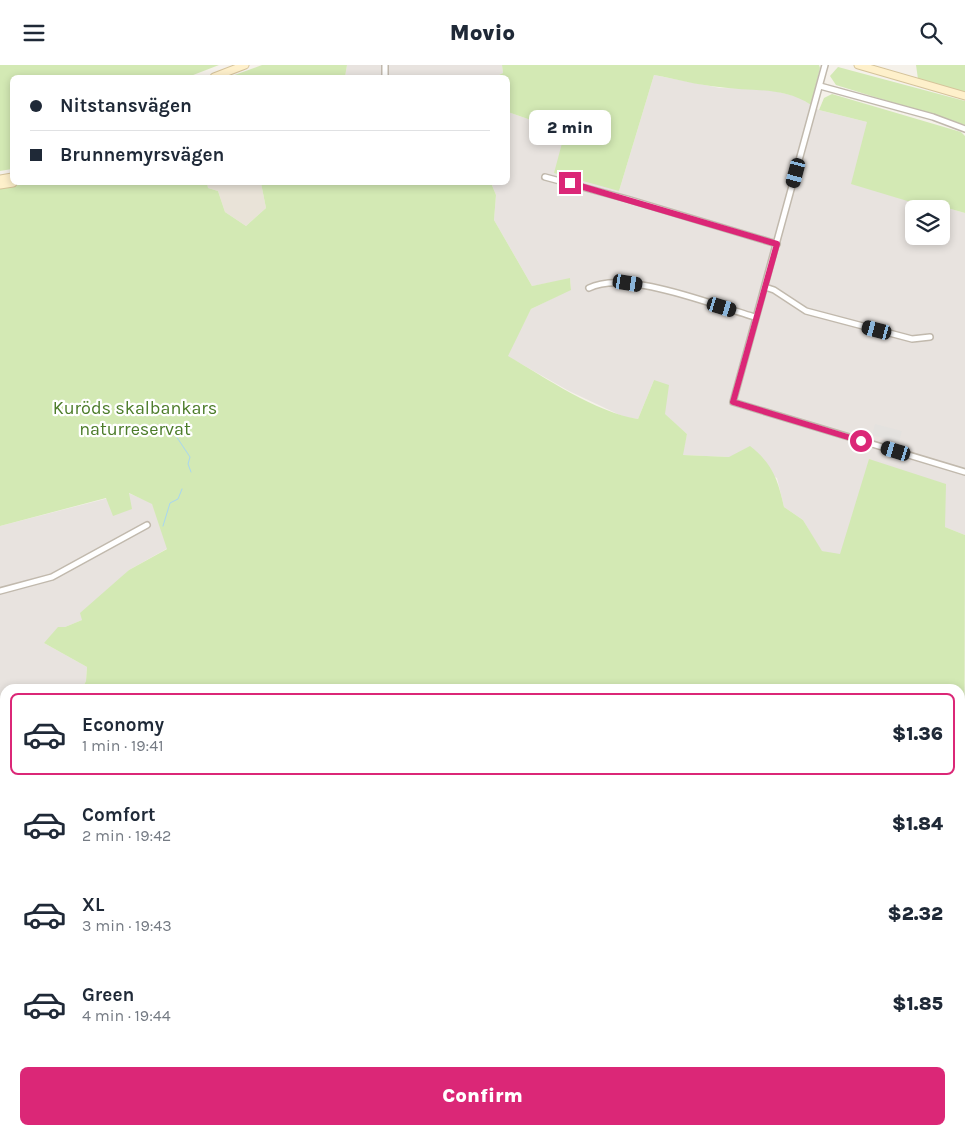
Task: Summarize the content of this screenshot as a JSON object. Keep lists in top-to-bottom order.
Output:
{
  "parks": ["Kuröds skalbankars naturreservat"],
  "page": {
    "header": "Movio",
    "banner": ["Nitstansvägen", "Brunnemyrsvägen"],
    "bubble": "2 min",
    "list": [
      {
        "name": "Economy",
        "note": "1 min · 19:41",
        "value": "$1.36"
      },
      {
        "name": "Comfort",
        "note": "2 min · 19:42",
        "value": "$1.84"
      },
      {
        "name": "XL",
        "note": "3 min · 19:43",
        "value": "$2.32"
      },
      {
        "name": "Green",
        "note": "4 min · 19:44",
        "value": "$1.85"
      }
    ],
    "buttons": "Confirm"
  }
}
